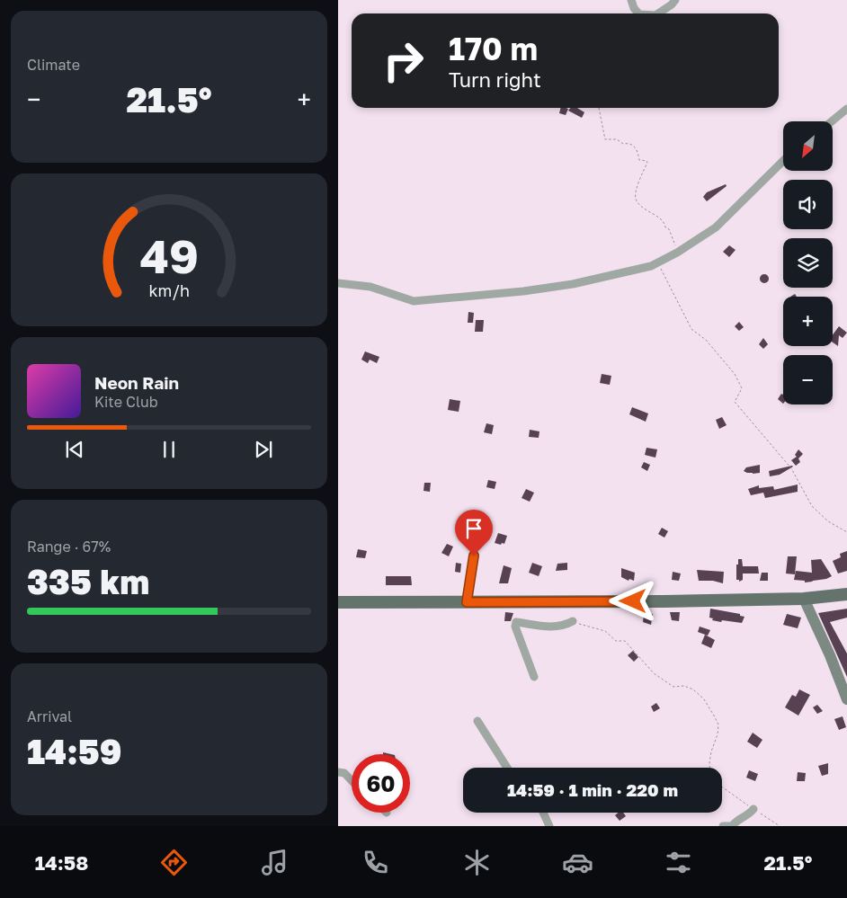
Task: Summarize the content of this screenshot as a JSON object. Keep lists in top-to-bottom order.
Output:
{
  "north": "bottom left",
  "page": {
    "tile": [
      "Climate",
      ["Range · 67%", "335 km"],
      ["Arrival", "14:59"]
    ],
    "turn": ["170 m", "Turn right"],
    "heat": ["−", "21.5°", "+"],
    "map_buttons": ["+", "−"],
    "song": ["Neon Rain", "Kite Club"],
    "limit": "60",
    "trip": "14:59 · 1 min · 220 m",
    "tabs": ["14:58", "21.5°"],
    "gauge": ["49", "km/h"]
  }
}
